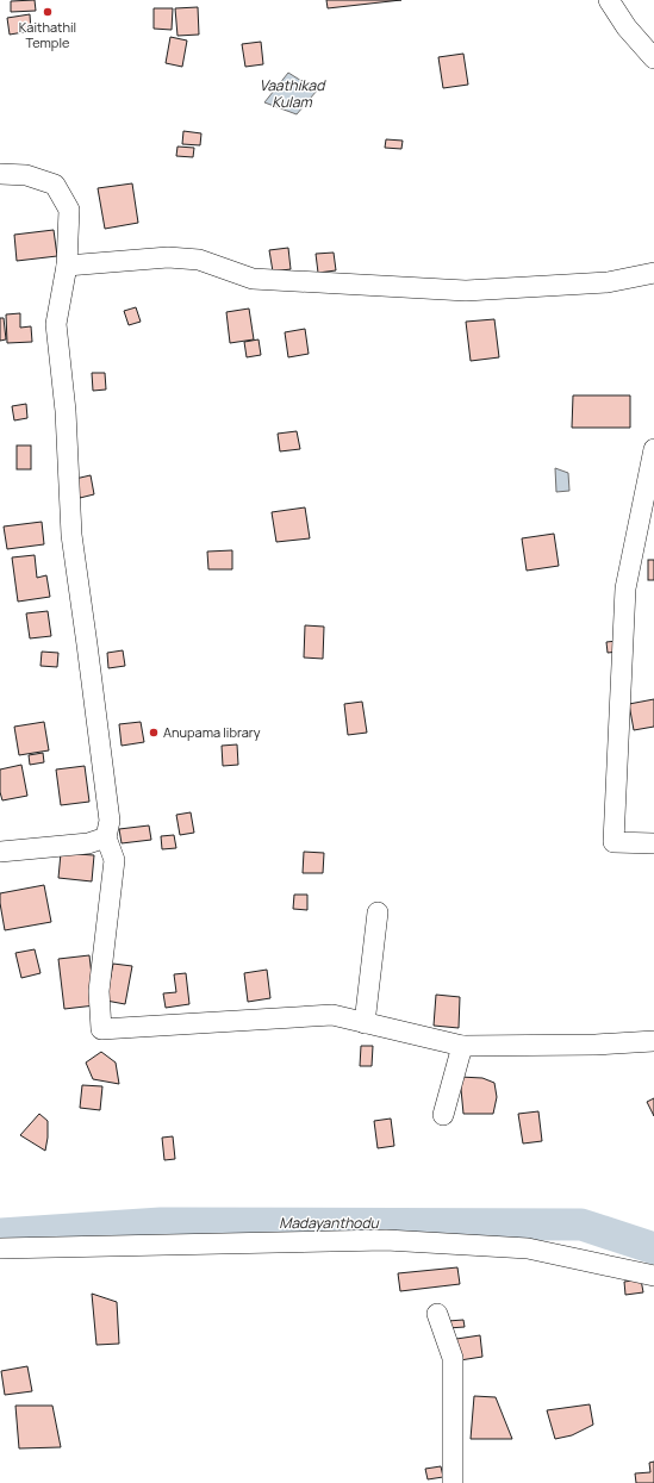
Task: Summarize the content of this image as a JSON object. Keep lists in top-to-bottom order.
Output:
{
  "water": ["Vaathikad Kulam", "Madayanthodu"],
  "places": ["Kaithathil Temple", "Anupama library"]
}
